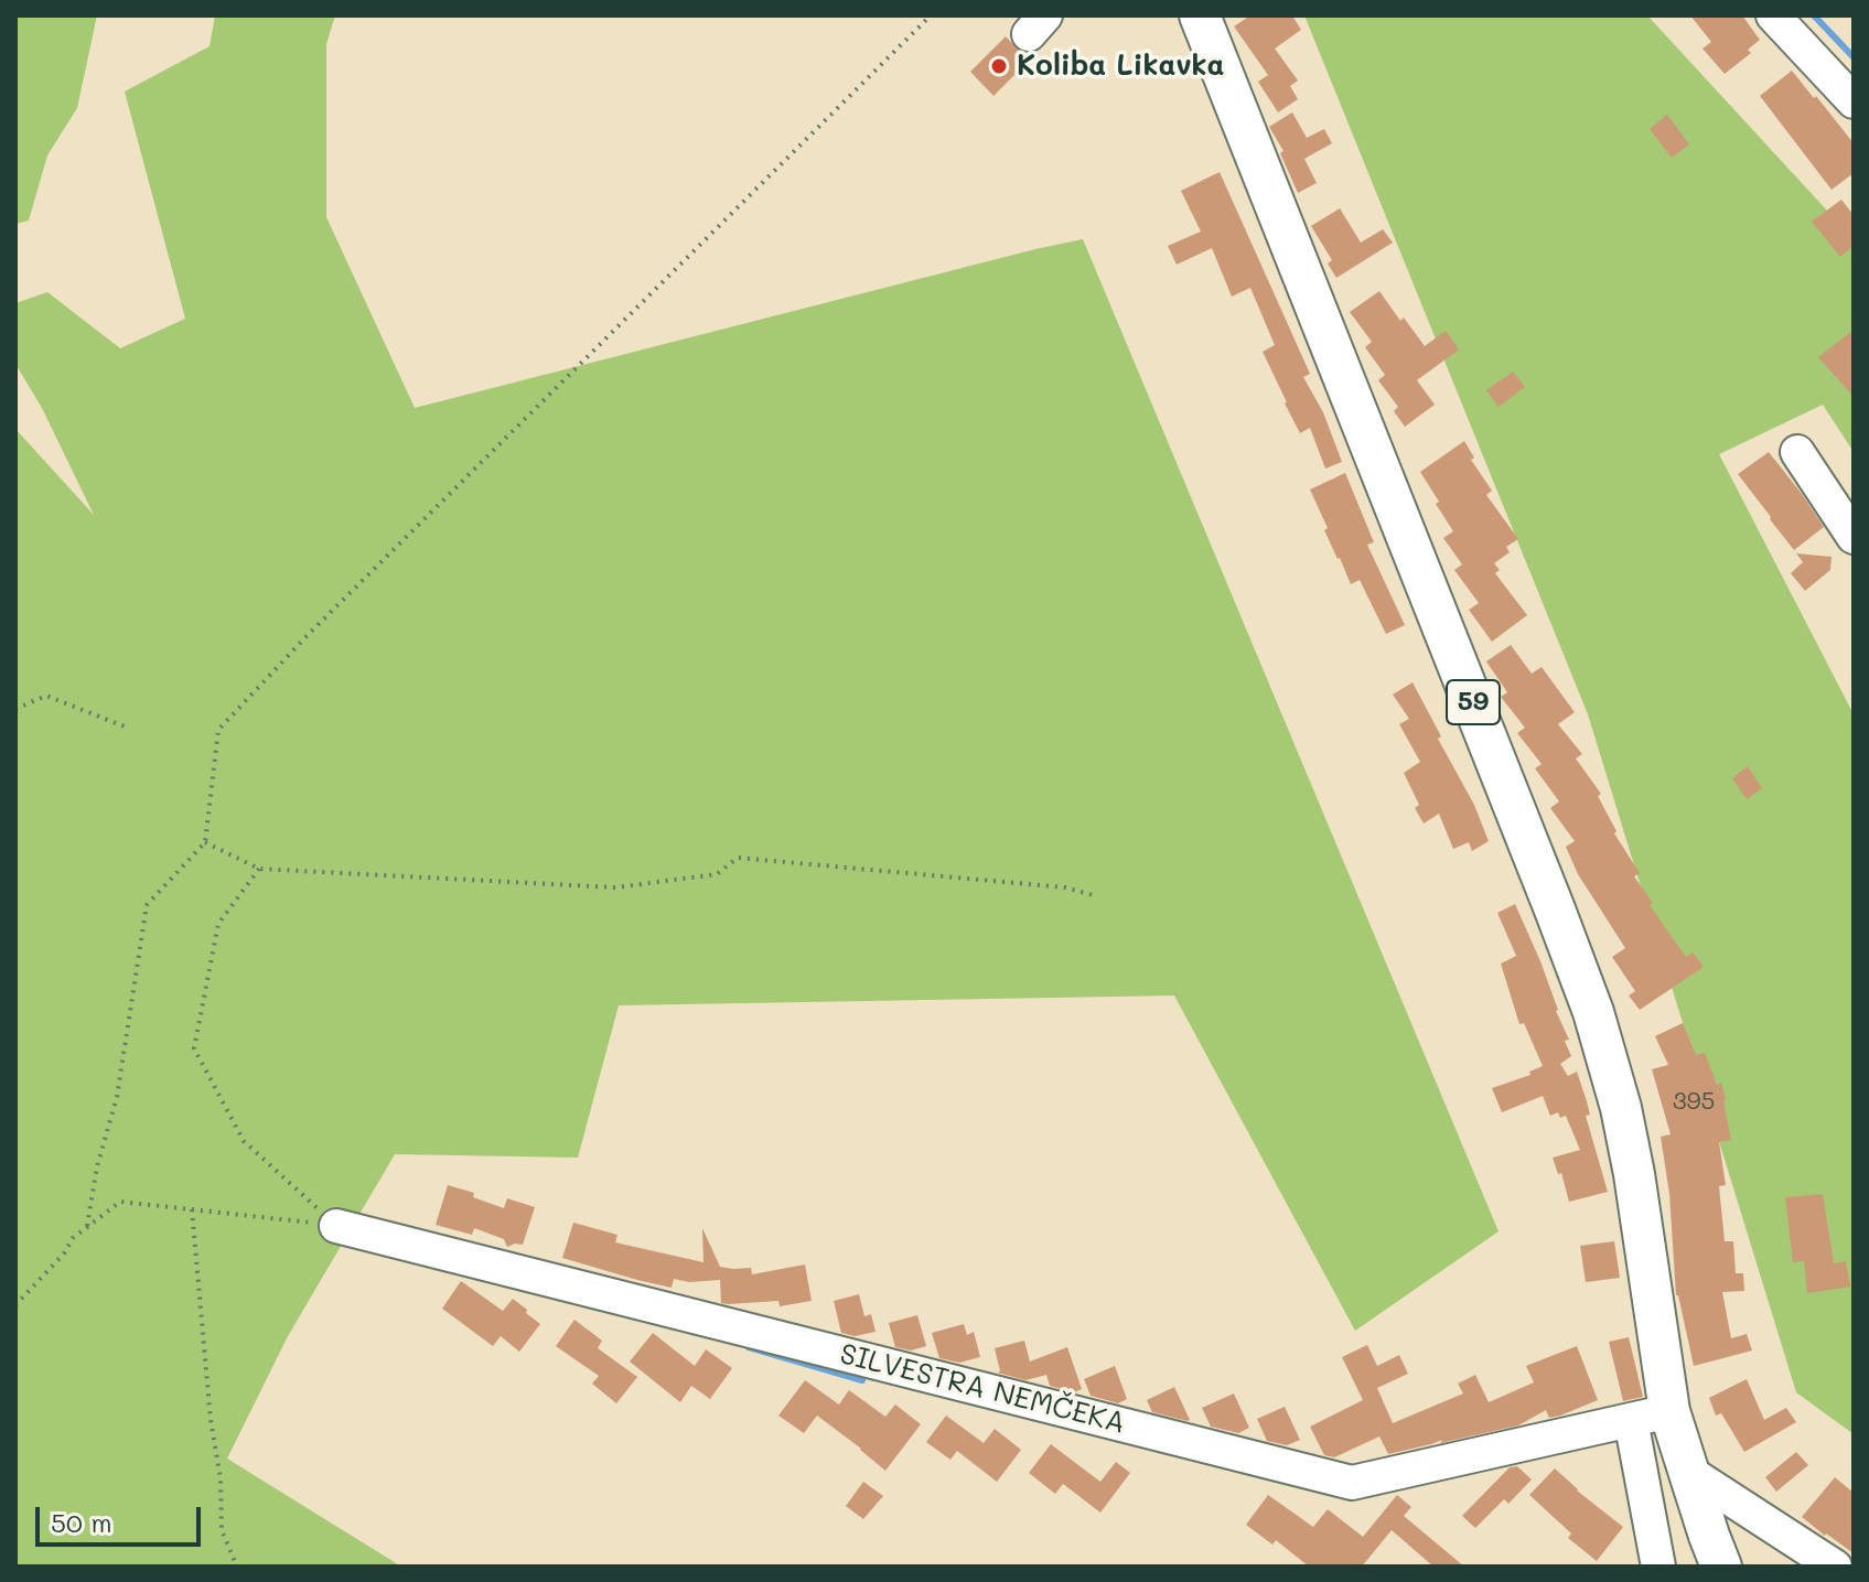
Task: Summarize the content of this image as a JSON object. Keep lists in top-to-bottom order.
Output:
{
  "streets": {
    "main road": ["59"],
    "street": ["SILVESTRA NEMČEKA"]
  },
  "crossings": [
    ["59", "SILVESTRA NEMČEKA"]
  ],
  "places": ["Koliba Likavka"],
  "house_numbers": ["395"],
  "scale_bar": "50 m"
}
